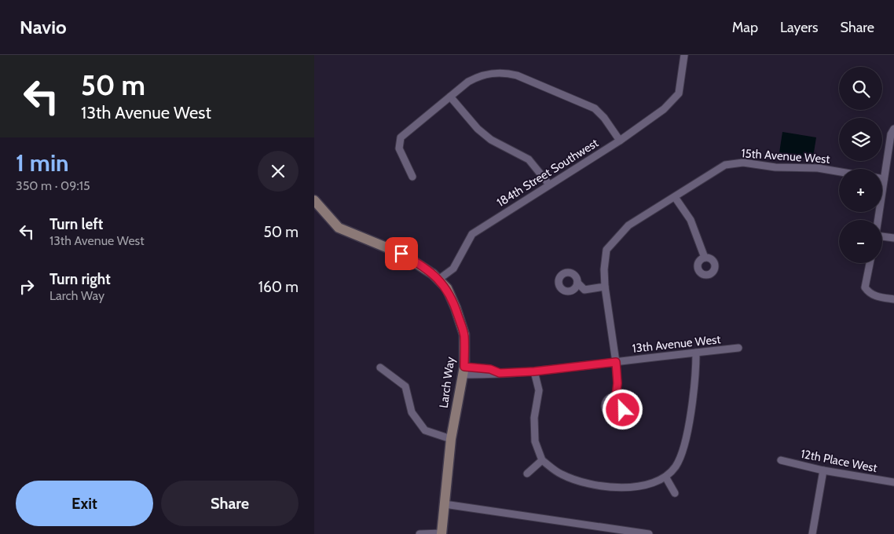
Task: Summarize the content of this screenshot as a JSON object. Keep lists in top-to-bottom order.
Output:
{
  "streets": {
    "main road": ["Larch Way"],
    "street": [
      "15th Avenue West",
      "184th Street Southwest",
      "13th Avenue West",
      "12th Place West"
    ]
  },
  "crossings": [
    ["15th Avenue West", "13th Avenue West"],
    ["184th Street Southwest", "Larch Way"],
    ["13th Avenue West", "Larch Way"]
  ],
  "page": {
    "header": "Navio",
    "nav": ["Map", "Layers", "Share"],
    "turn": ["50 m", "13th Avenue West"],
    "map_buttons": ["+", "−"],
    "heading": ["1 min", "350 m · 09:15"],
    "list": [
      {
        "name": "Turn left",
        "note": "13th Avenue West",
        "value": "50 m"
      },
      {
        "name": "Turn right",
        "note": "Larch Way",
        "value": "160 m"
      }
    ],
    "buttons": ["Exit", "Share"]
  }
}
